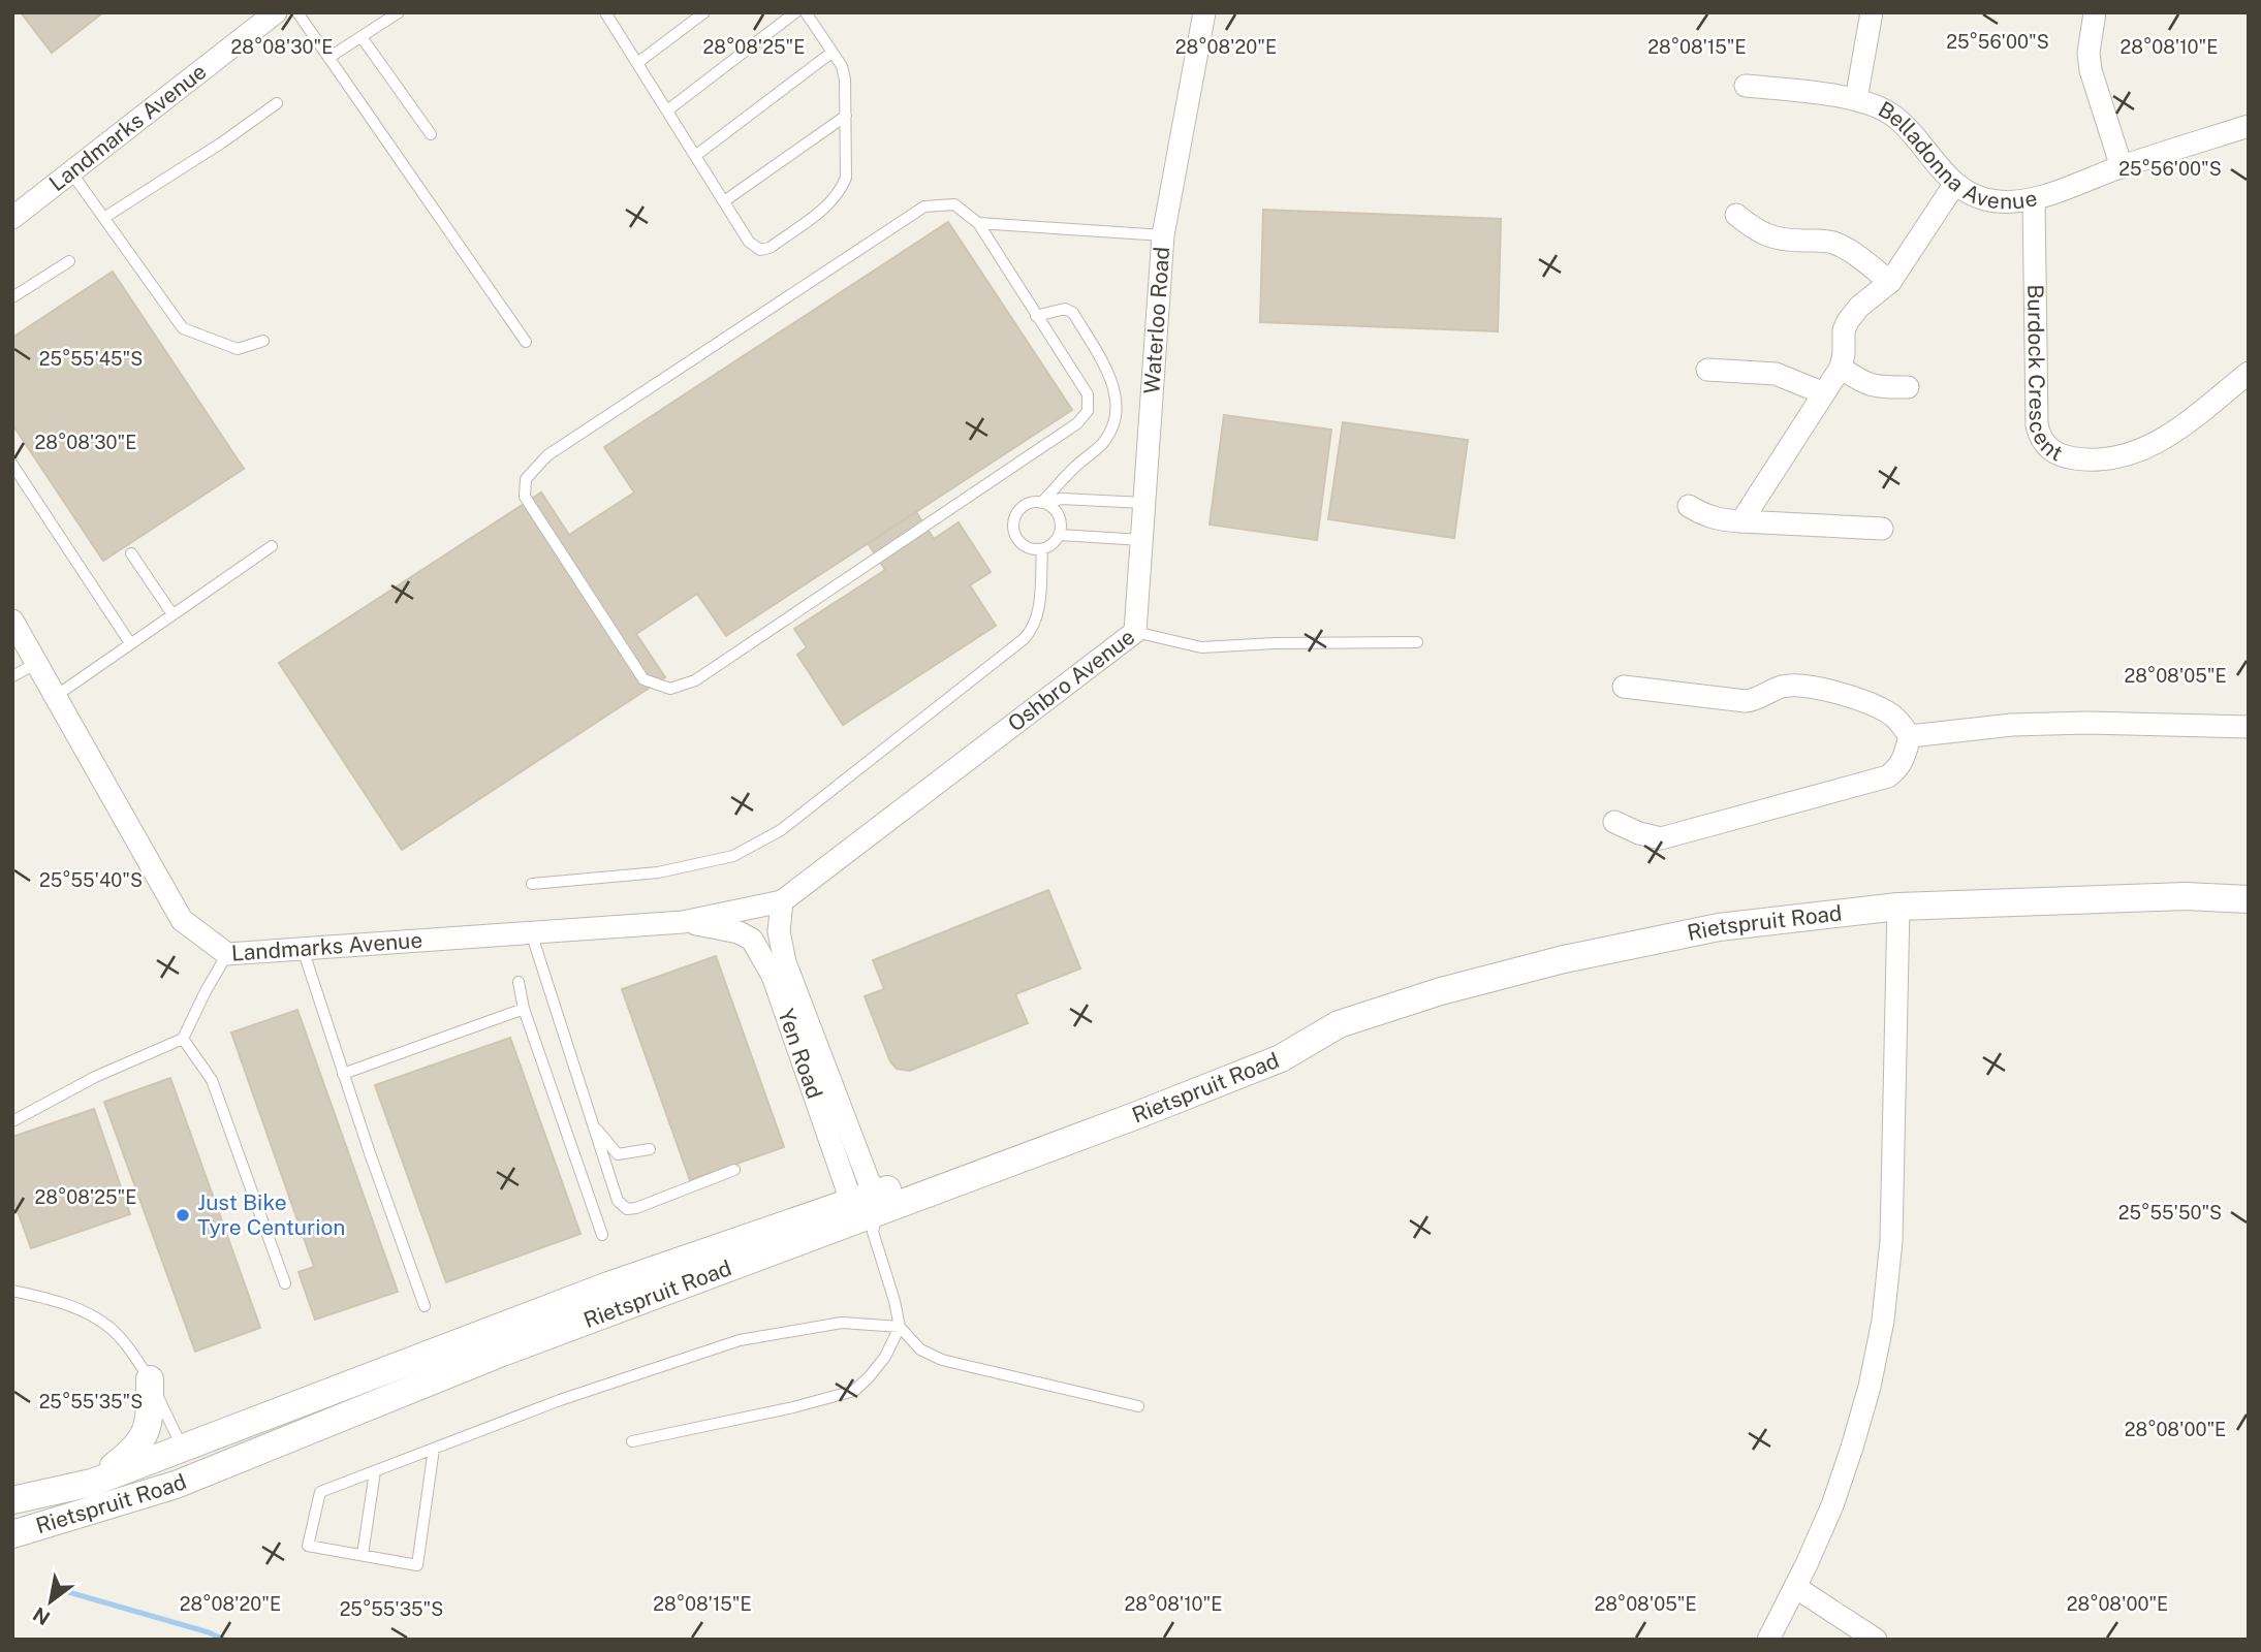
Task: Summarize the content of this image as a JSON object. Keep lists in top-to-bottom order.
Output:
{
  "streets": {
    "street": [
      "Landmarks Avenue",
      "Belladonna Avenue",
      "Waterloo Road",
      "Burdock Crescent",
      "Oshbro Avenue",
      "Rietspruit Road",
      "Yen Road"
    ]
  },
  "crossings": [
    ["Landmarks Avenue", "Oshbro Avenue"],
    ["Landmarks Avenue", "Yen Road"],
    ["Belladonna Avenue", "Burdock Crescent"],
    ["Waterloo Road", "Oshbro Avenue"],
    ["Oshbro Avenue", "Yen Road"],
    ["Rietspruit Road", "Yen Road"]
  ],
  "places": ["Just Bike Tyre Centurion"],
  "north": "bottom left",
  "coordinates": [
    "25°56'00\"S",
    "28°08'30\"E",
    "28°08'25\"E",
    "28°08'20\"E",
    "28°08'15\"E",
    "28°08'10\"E",
    "25°55'45\"S",
    "28°08'05\"E",
    "25°55'40\"S",
    "25°55'50\"S",
    "25°55'35\"S",
    "28°08'00\"E"
  ]
}
